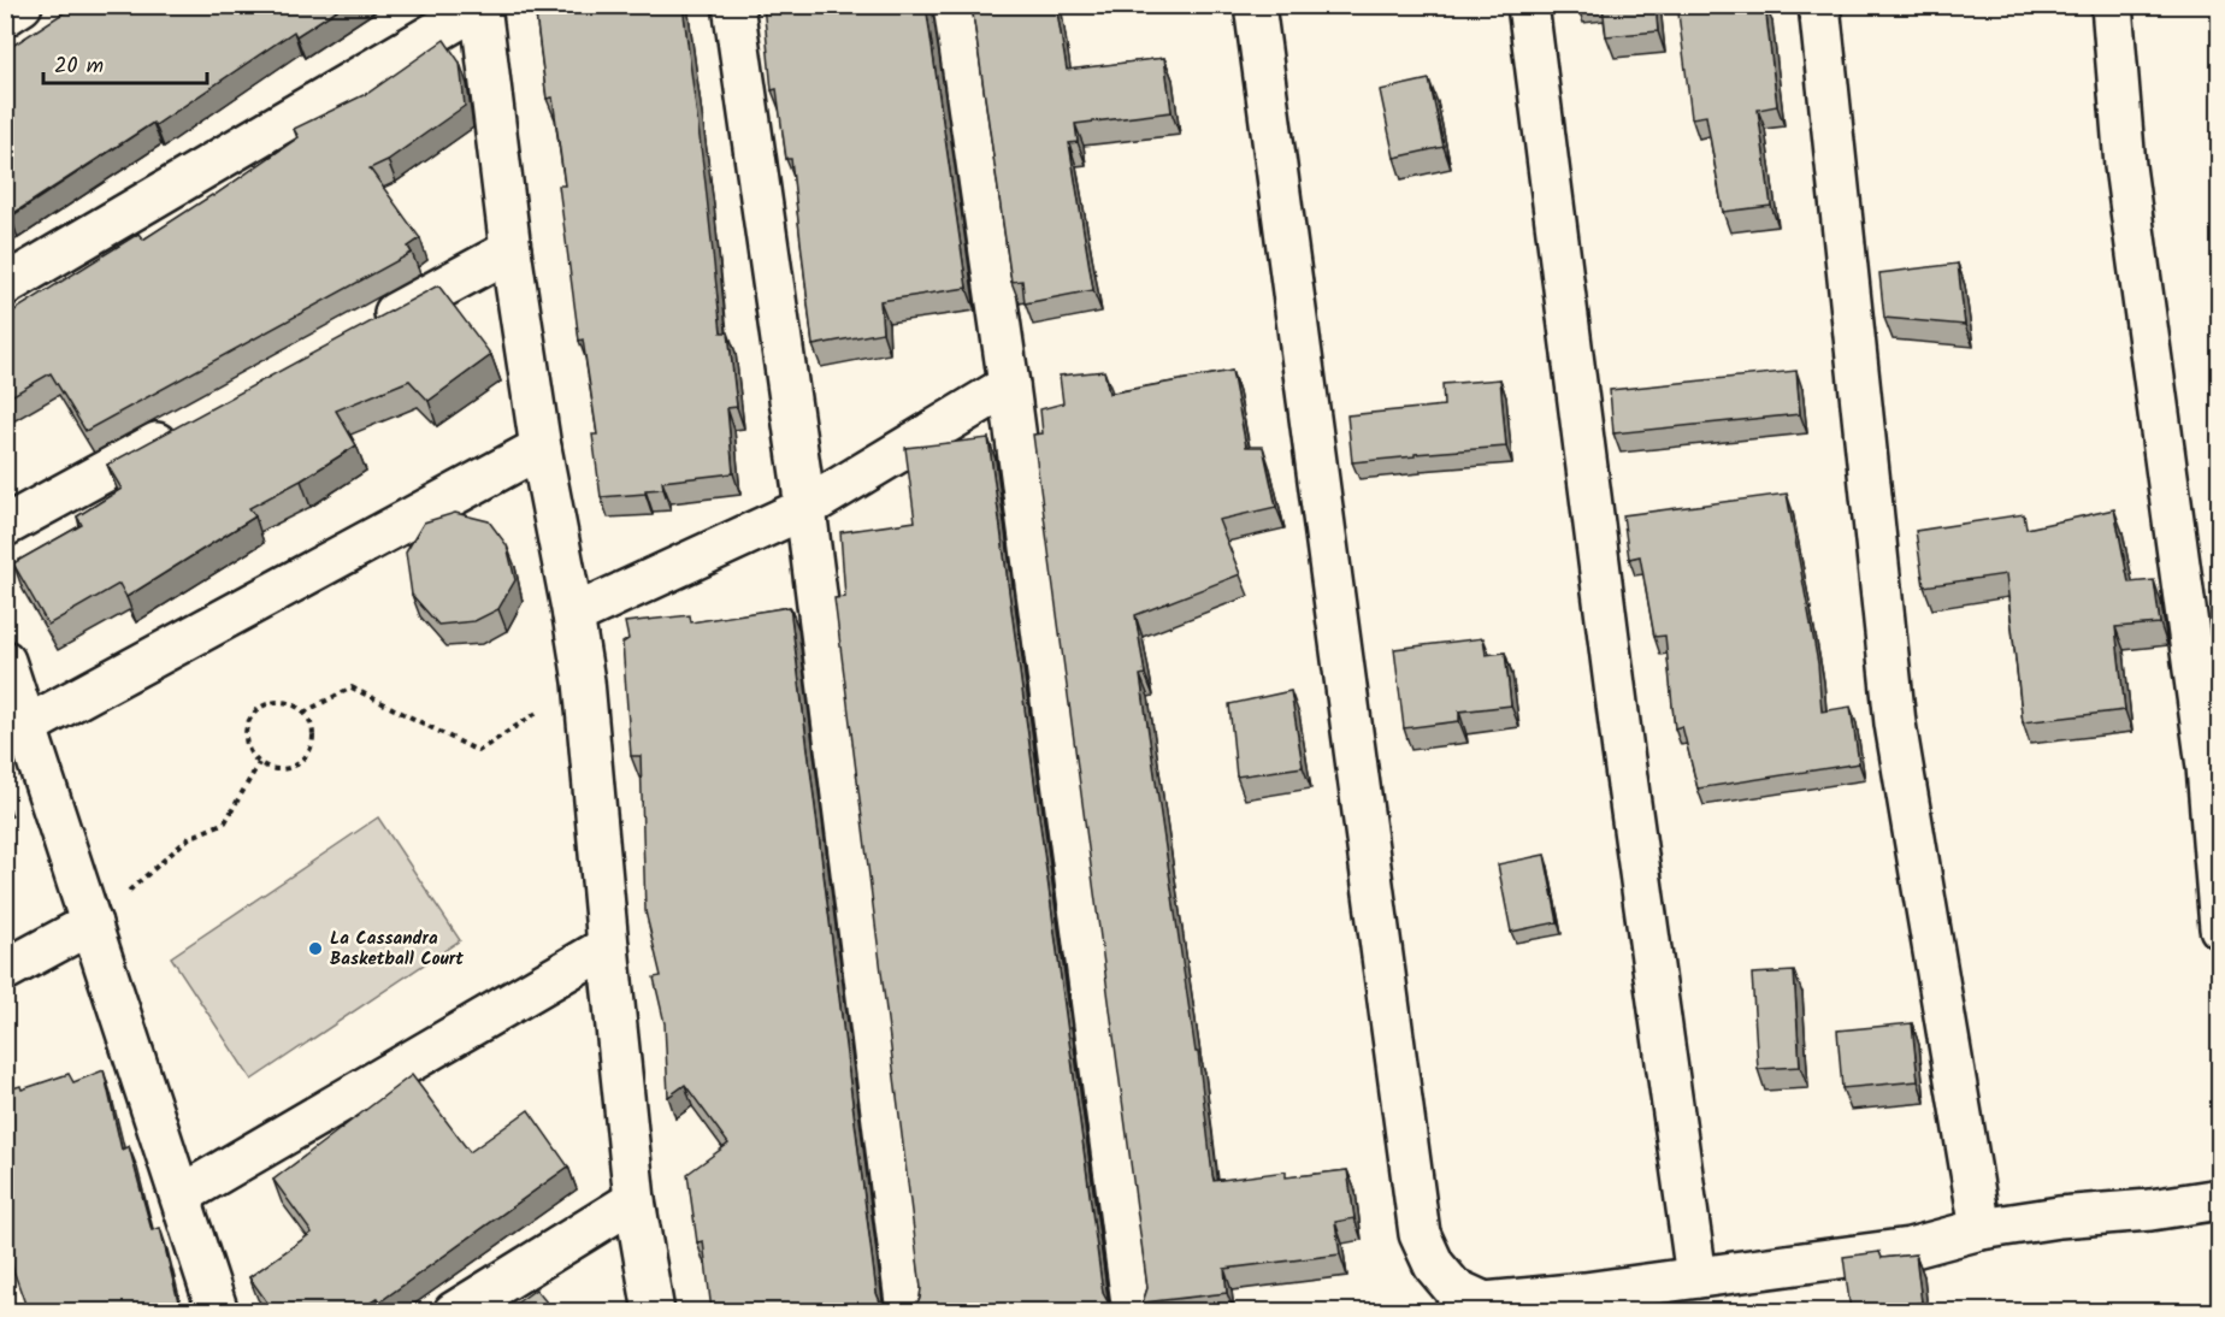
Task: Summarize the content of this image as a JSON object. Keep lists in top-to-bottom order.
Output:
{
  "places": ["La Cassandra Basketball Court"],
  "scale_bar": "20 m"
}
